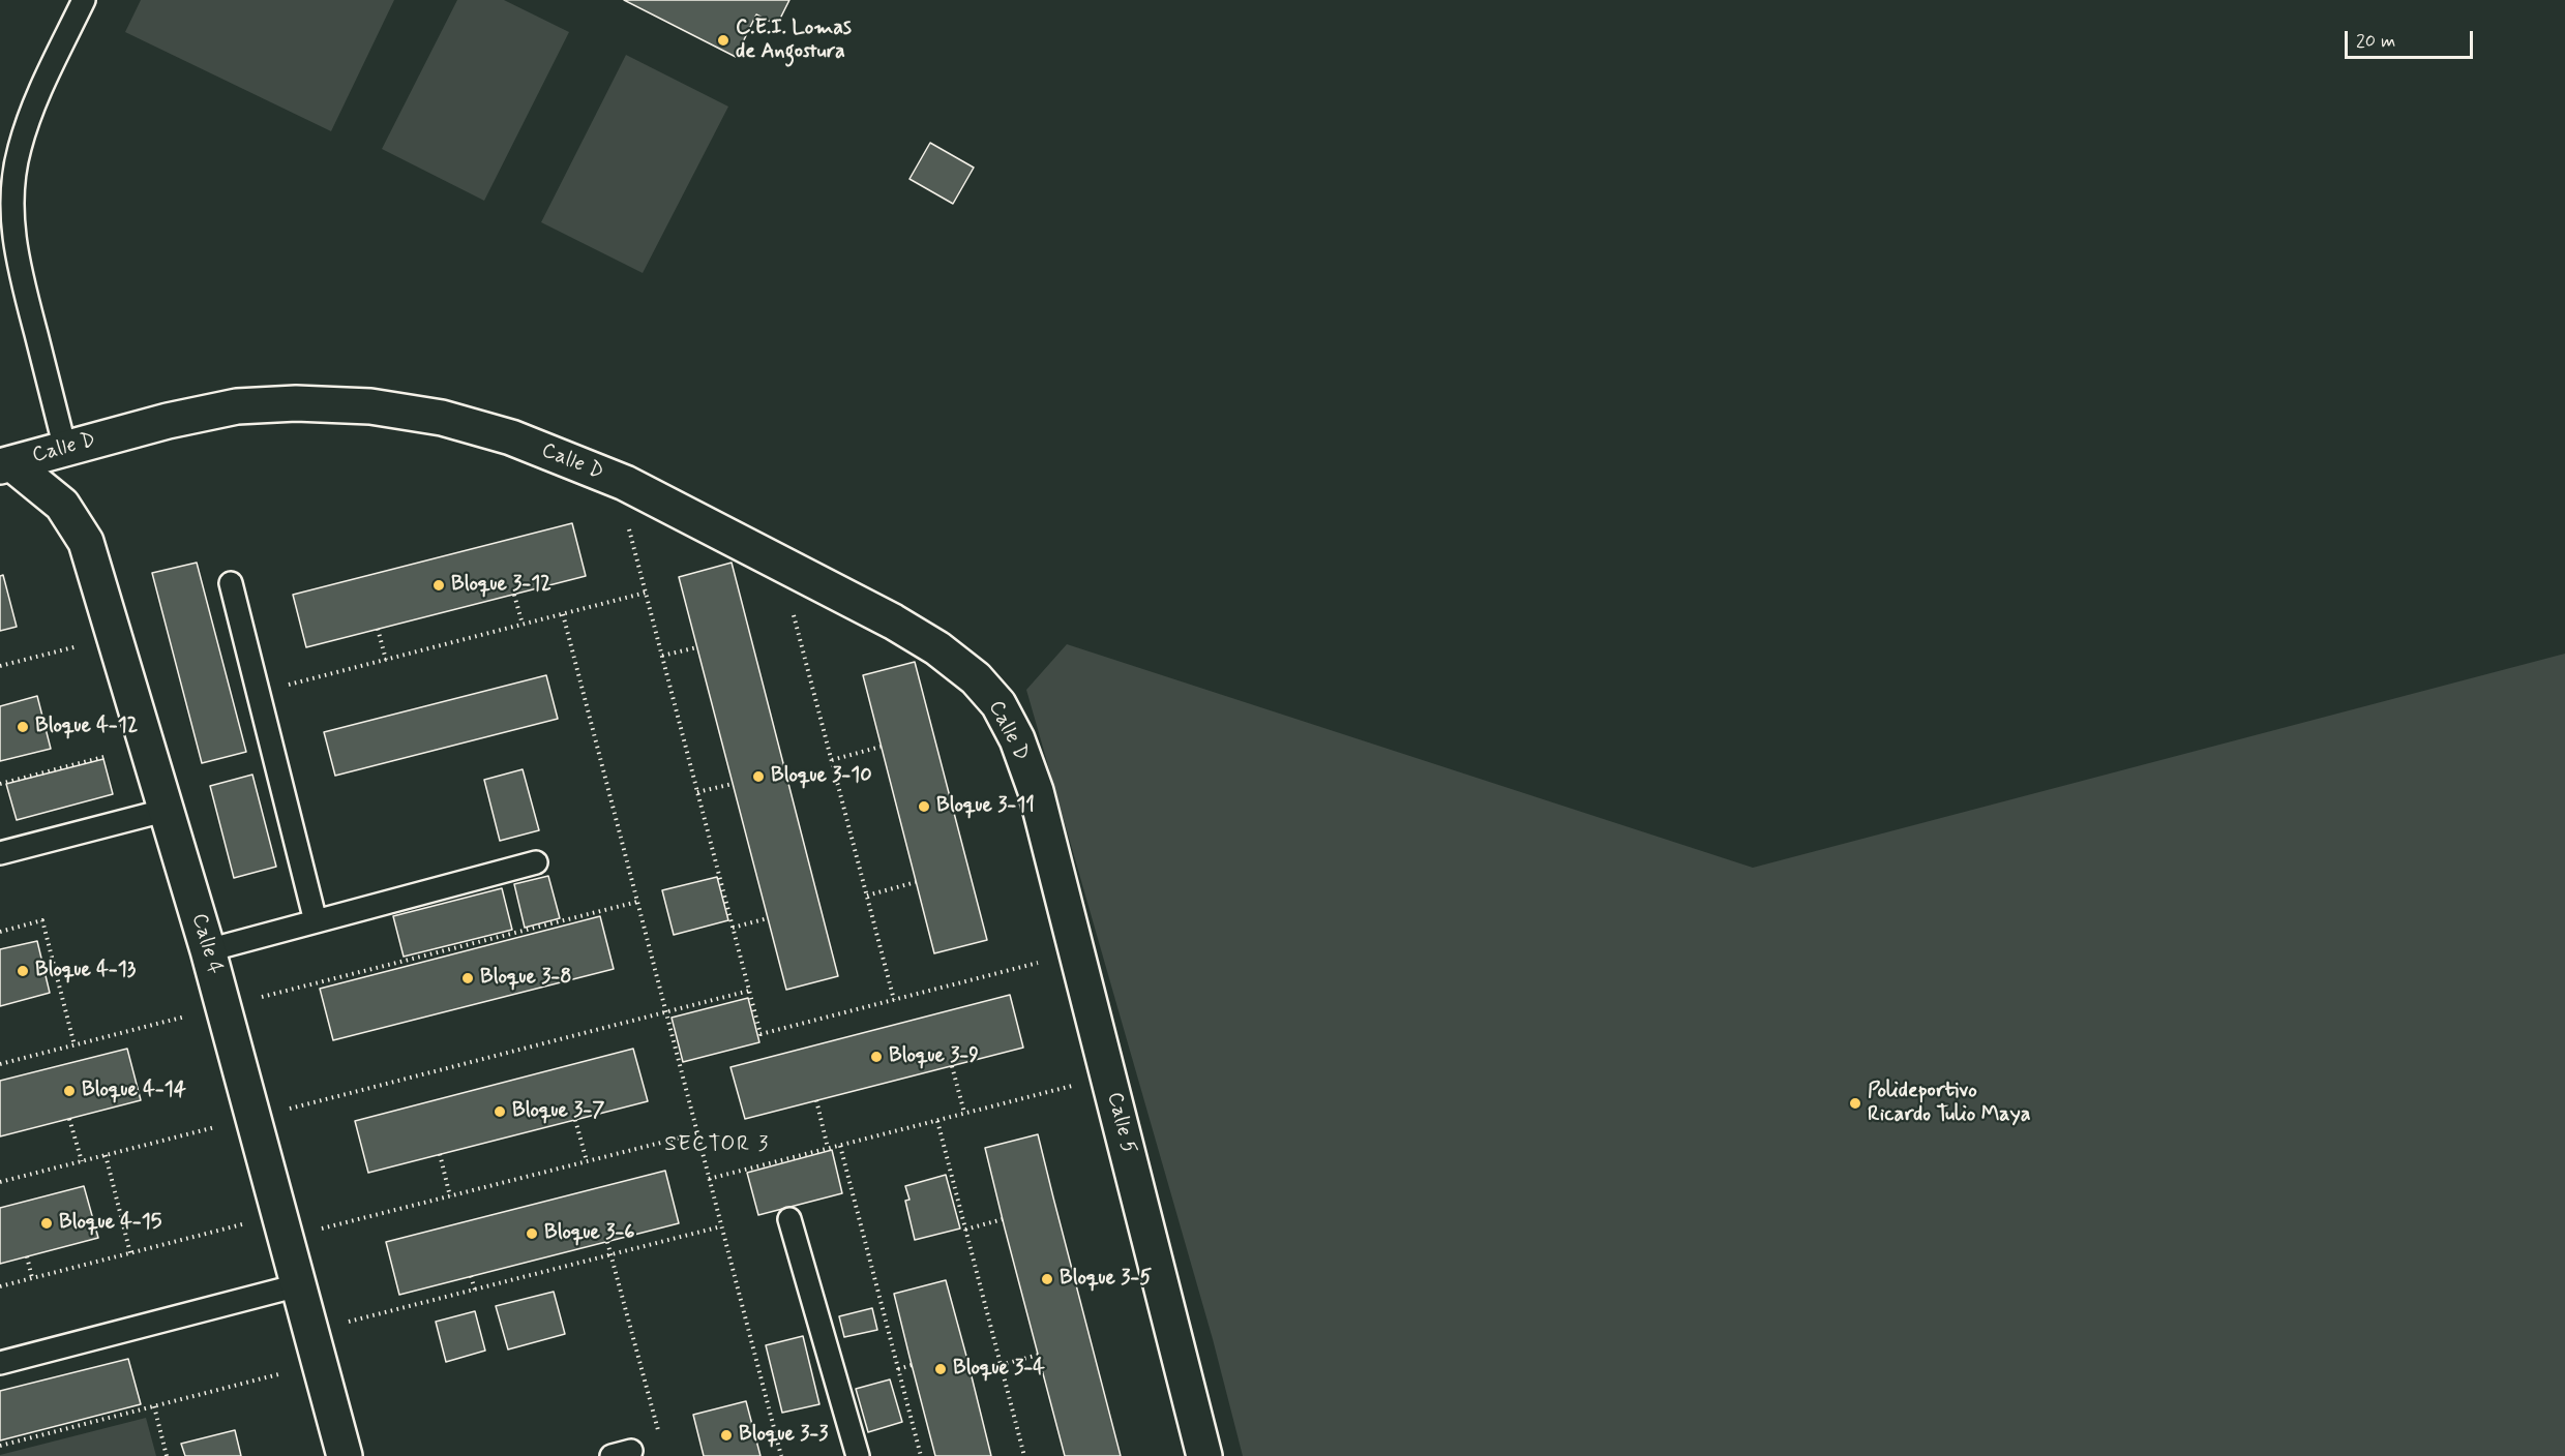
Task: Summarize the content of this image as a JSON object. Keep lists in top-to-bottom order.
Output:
{
  "streets": {
    "street": ["Calle D", "Calle 4", "Calle 5"]
  },
  "crossings": [
    ["Calle D", "Calle 4"],
    ["Calle D", "Calle 5"]
  ],
  "districts": ["SECTOR 3"],
  "places": [
    "C.E.I. Lomas de Angostura",
    "Bloque 3-12",
    "Bloque 4-12",
    "Bloque 3-10",
    "Bloque 3-11",
    "Bloque 4-13",
    "Bloque 3-8",
    "Bloque 3-9",
    "Bloque 4-14",
    "Polideportivo Ricardo Tulio Maya",
    "Bloque 3-7",
    "Bloque 4-15",
    "Bloque 3-6",
    "Bloque 3-5",
    "Bloque 3-4",
    "Bloque 3-3"
  ],
  "scale_bar": "20 m"
}
